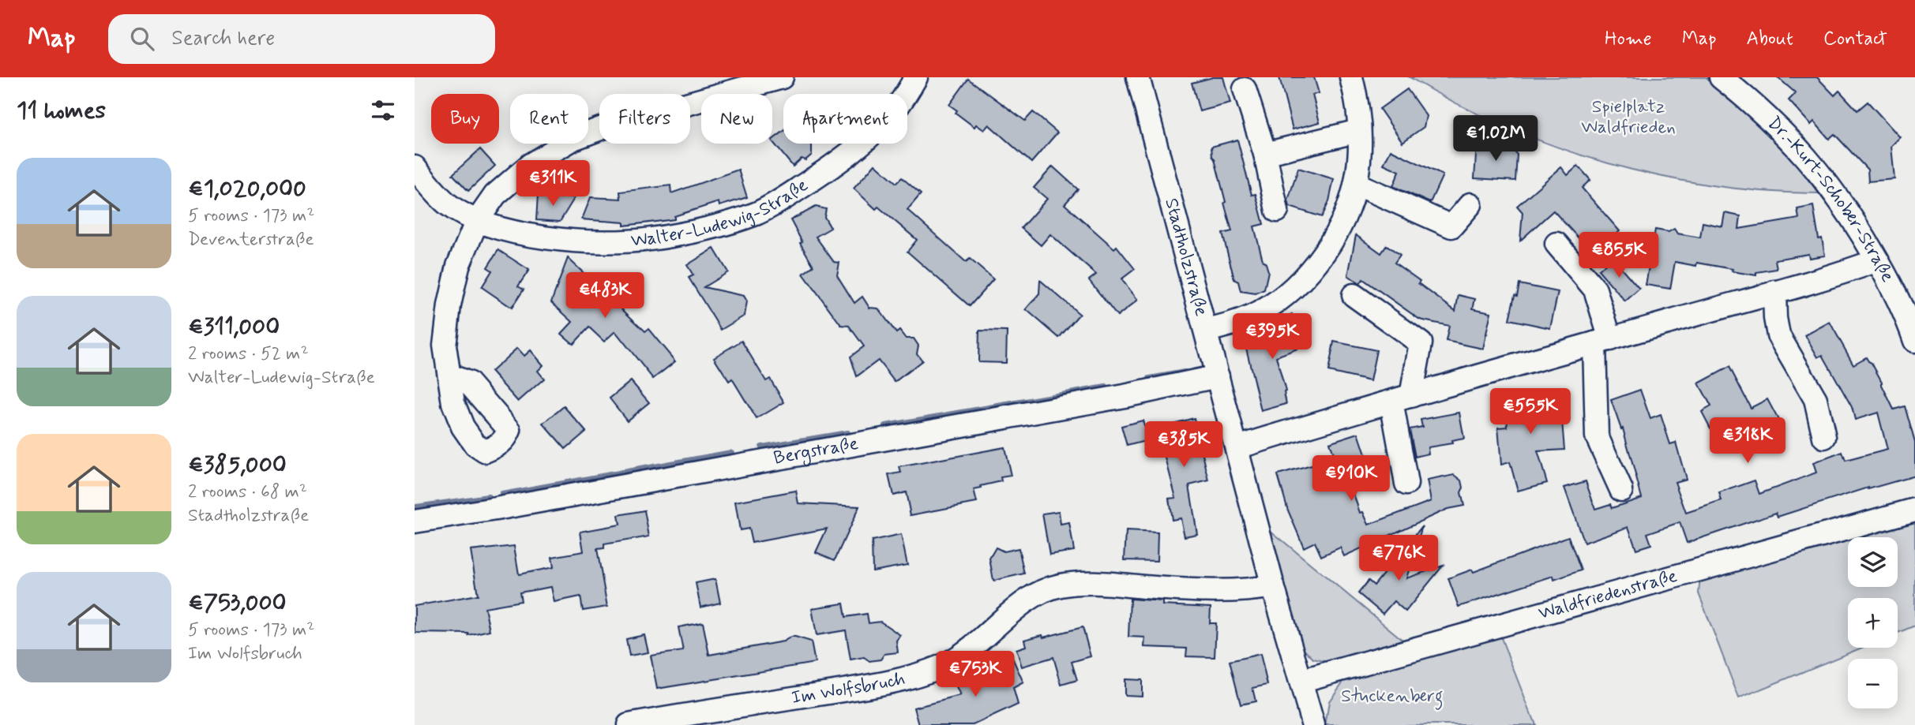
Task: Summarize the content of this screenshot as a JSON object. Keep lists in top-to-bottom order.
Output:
{
  "streets": {
    "street": [
      "Dr.-Kurt-Schober-Straße",
      "Walter-Ludewig-Straße",
      "Stadtholzstraße",
      "Bergstraße",
      "Waldfriedenstraße",
      "Im Wolfsbruch"
    ]
  },
  "crossings": [
    ["Stadtholzstraße", "Bergstraße"],
    ["Stadtholzstraße", "Waldfriedenstraße"],
    ["Stadtholzstraße", "Im Wolfsbruch"]
  ],
  "parks": ["Spielplatz Waldfrieden", "Stuckenberg"],
  "page": {
    "header": "Map",
    "search": "Search here",
    "nav": [
      "Home",
      "Map",
      "About",
      "Contact"
    ],
    "heading": "11 homes",
    "chip": [
      "Buy",
      "Rent",
      "Filters",
      "New",
      "Apartment"
    ],
    "price": [
      "€1.02M",
      "€311K",
      "€855K",
      "€483K",
      "€395K",
      "€555K",
      "€318K",
      "€385K",
      "€910K",
      "€776K",
      "€753K"
    ],
    "list": [
      {
        "name": "€1,020,000",
        "note": "5 rooms · 173 m² · Deventerstraße"
      },
      {
        "name": "€311,000",
        "note": "2 rooms · 52 m² · Walter-Ludewig-Straße"
      },
      {
        "name": "€385,000",
        "note": "2 rooms · 68 m² · Stadtholzstraße"
      },
      {
        "name": "€753,000",
        "note": "5 rooms · 173 m² · Im Wolfsbruch"
      }
    ],
    "map_buttons": ["+", "−"]
  }
}
